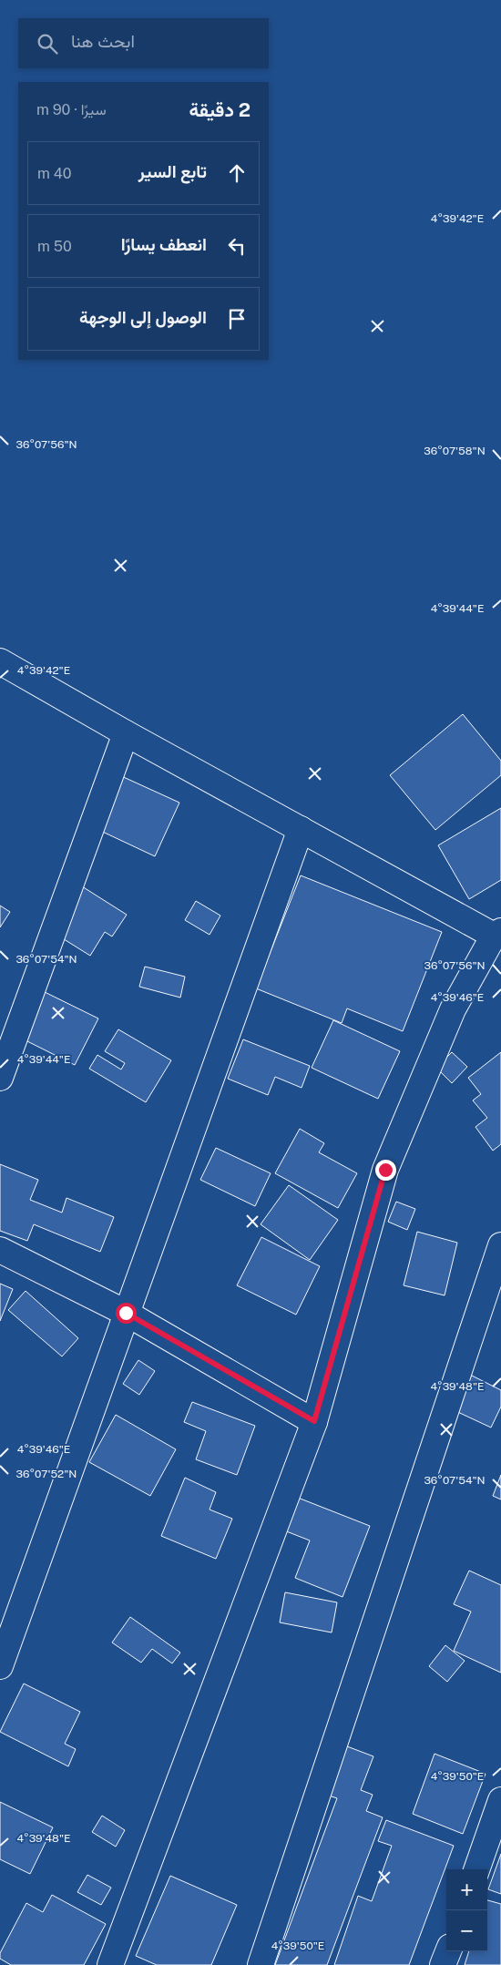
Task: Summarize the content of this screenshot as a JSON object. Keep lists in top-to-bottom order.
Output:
{
  "page": {
    "search": "ابحث هنا",
    "heading": ["2 دقيقة", "سيرًا · 90 m"],
    "list": [
      ["تابع السير", "40 m"],
      ["انعطف يسارًا", "50 m"],
      "الوصول إلى الوجهة"
    ],
    "map_buttons": ["+", "−"]
  },
  "coordinates": [
    "4°39'42\"E",
    "36°07'56\"N",
    "36°07'58\"N",
    "4°39'44\"E",
    "36°07'54\"N",
    "4°39'46\"E",
    "4°39'48\"E",
    "36°07'52\"N",
    "4°39'50\"E"
  ]
}
